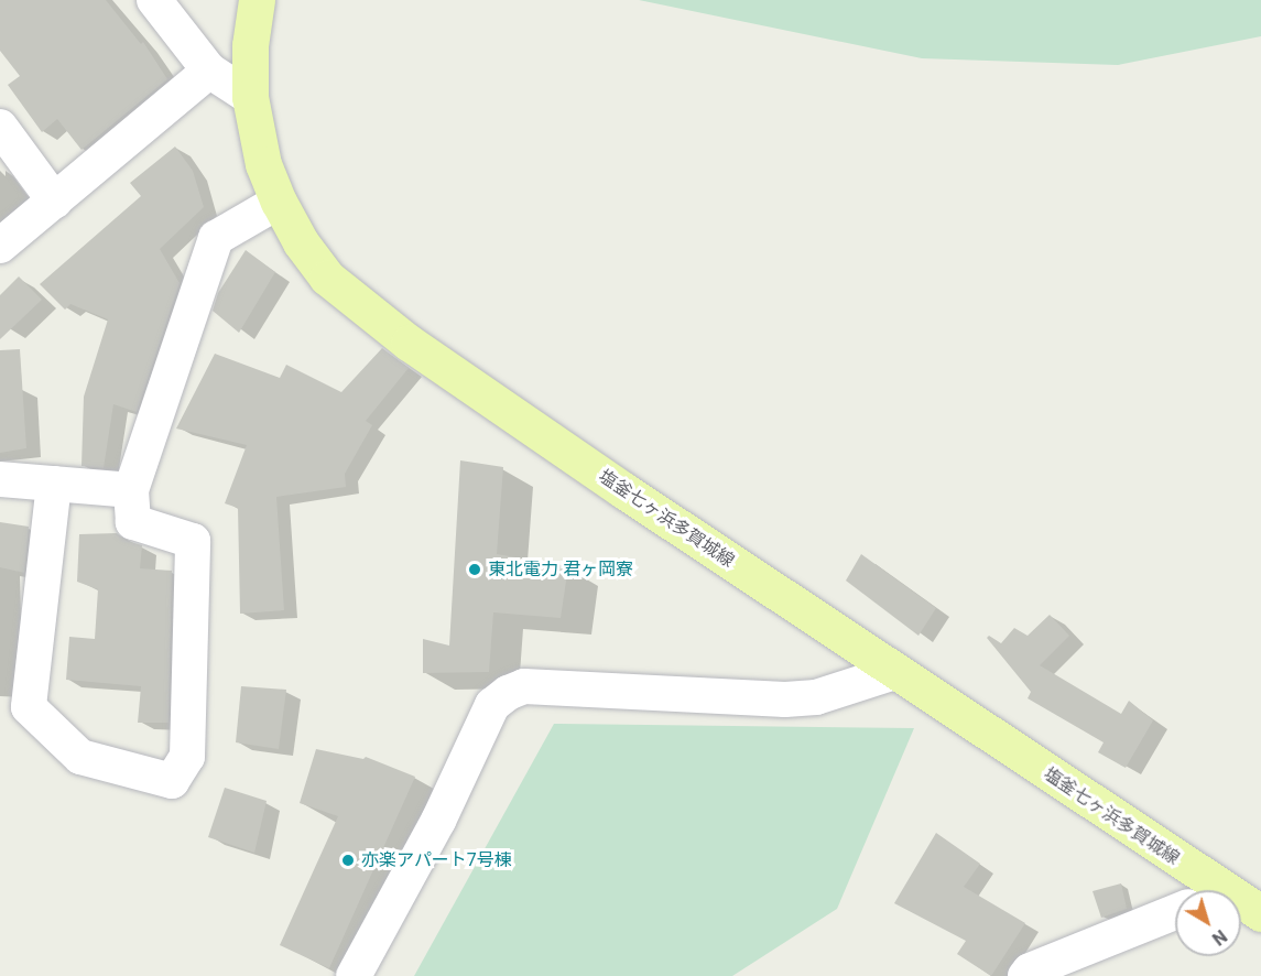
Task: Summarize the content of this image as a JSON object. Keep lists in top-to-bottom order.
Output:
{
  "streets": {
    "main road": ["塩釜七ヶ浜多賀城線"]
  },
  "places": ["東北電力 君ヶ岡寮", "亦楽アパート7号棟"],
  "north": "bottom right"
}
